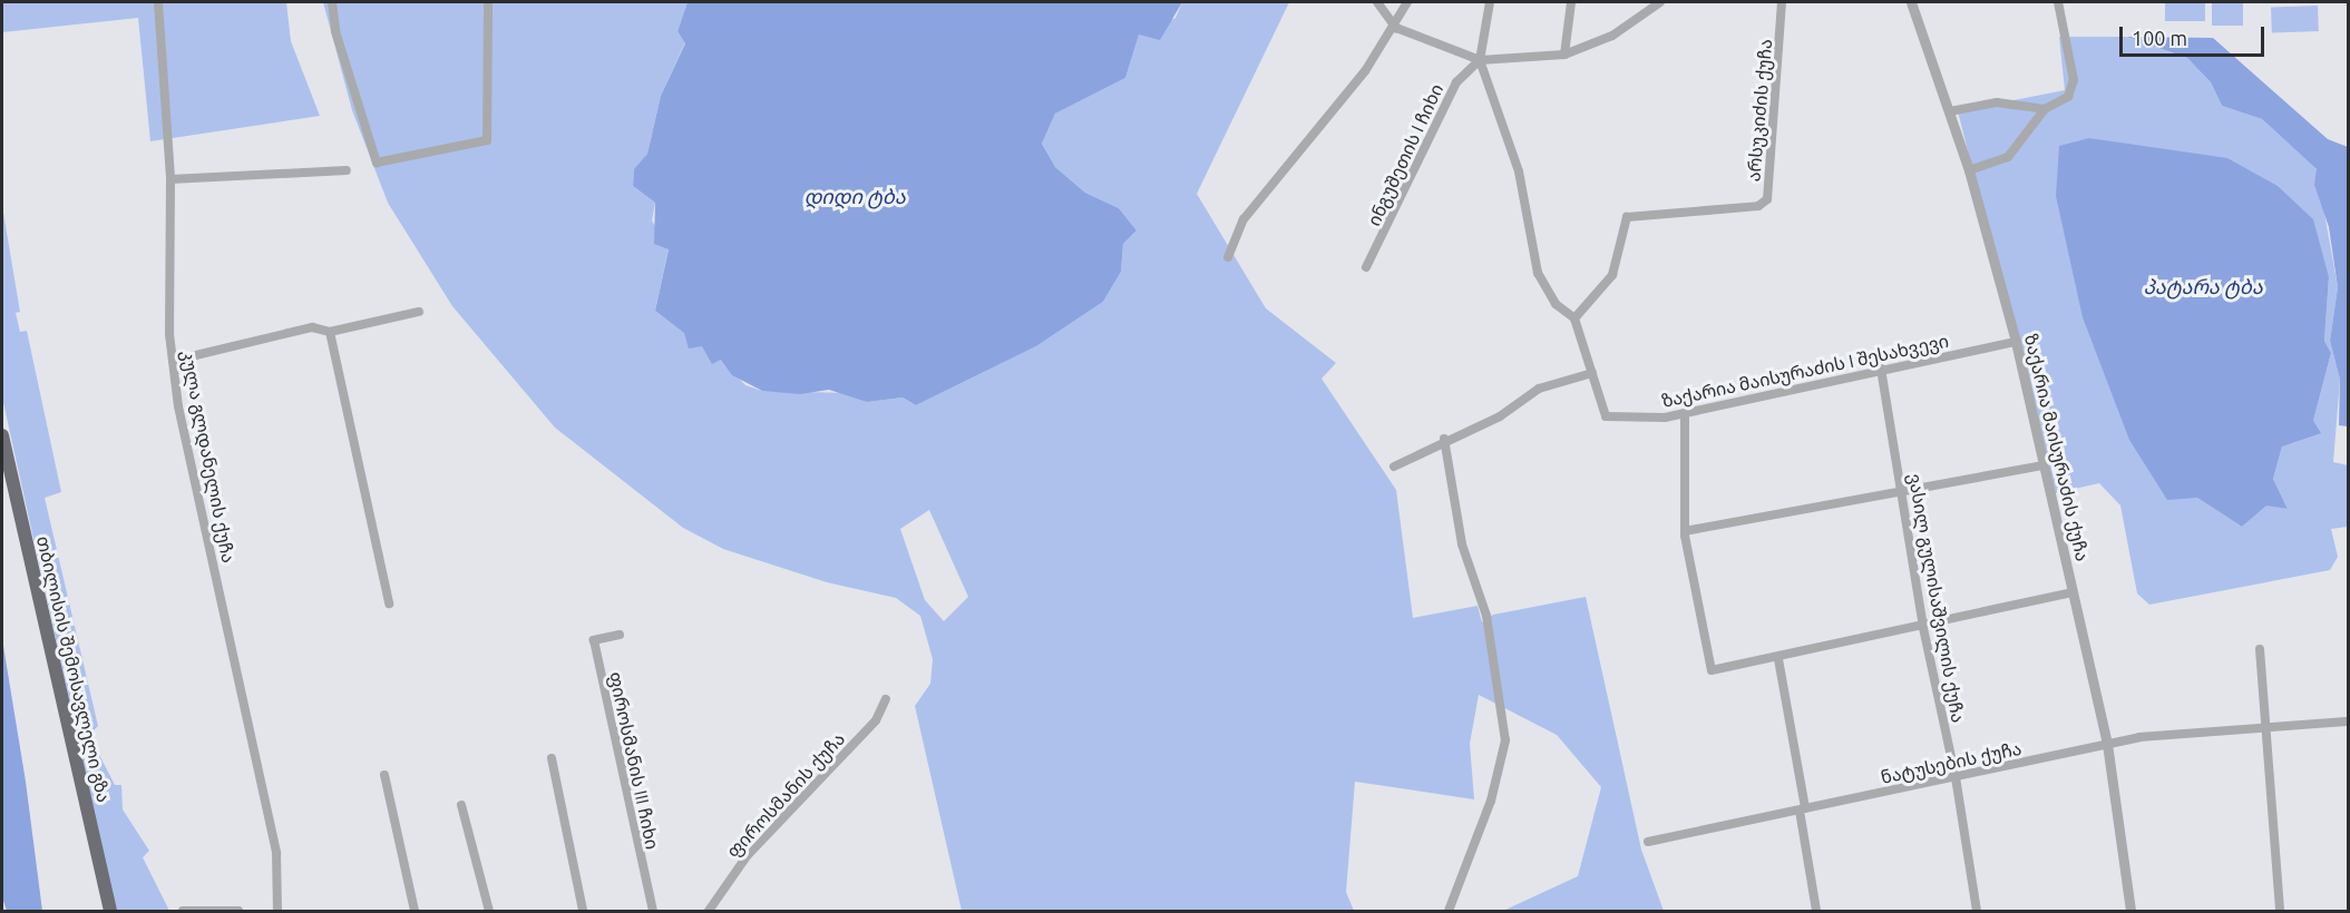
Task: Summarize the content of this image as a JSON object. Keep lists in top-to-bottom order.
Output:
{
  "streets": {
    "highway": ["თბილისის შემოსავლელი გზა"],
    "street": [
      "არსუკიძის ქუჩა",
      "ინგუშეთის I ჩიხი",
      "ზაქარია მაისურაძის I შესახვევი",
      "ზაქარია მაისურაძის ქუჩა",
      "კულა გლდანელის ქუჩა",
      "ვასილ გულისაშვილის ქუჩა",
      "ფიროსმანის III ჩიხი",
      "ნატუსების ქუჩა",
      "ფიროსმანის ქუჩა"
    ]
  },
  "crossings": [
    ["ზაქარია მაისურაძის I შესახვევი", "ზაქარია მაისურაძის ქუჩა"],
    ["ზაქარია მაისურაძის I შესახვევი", "ვასილ გულისაშვილის ქუჩა"],
    ["ზაქარია მაისურაძის ქუჩა", "ნატუსების ქუჩა"],
    ["ვასილ გულისაშვილის ქუჩა", "ნატუსების ქუჩა"]
  ],
  "water": ["დიდი ტბა", "პატარა ტბა"],
  "scale_bar": "100 m"
}
